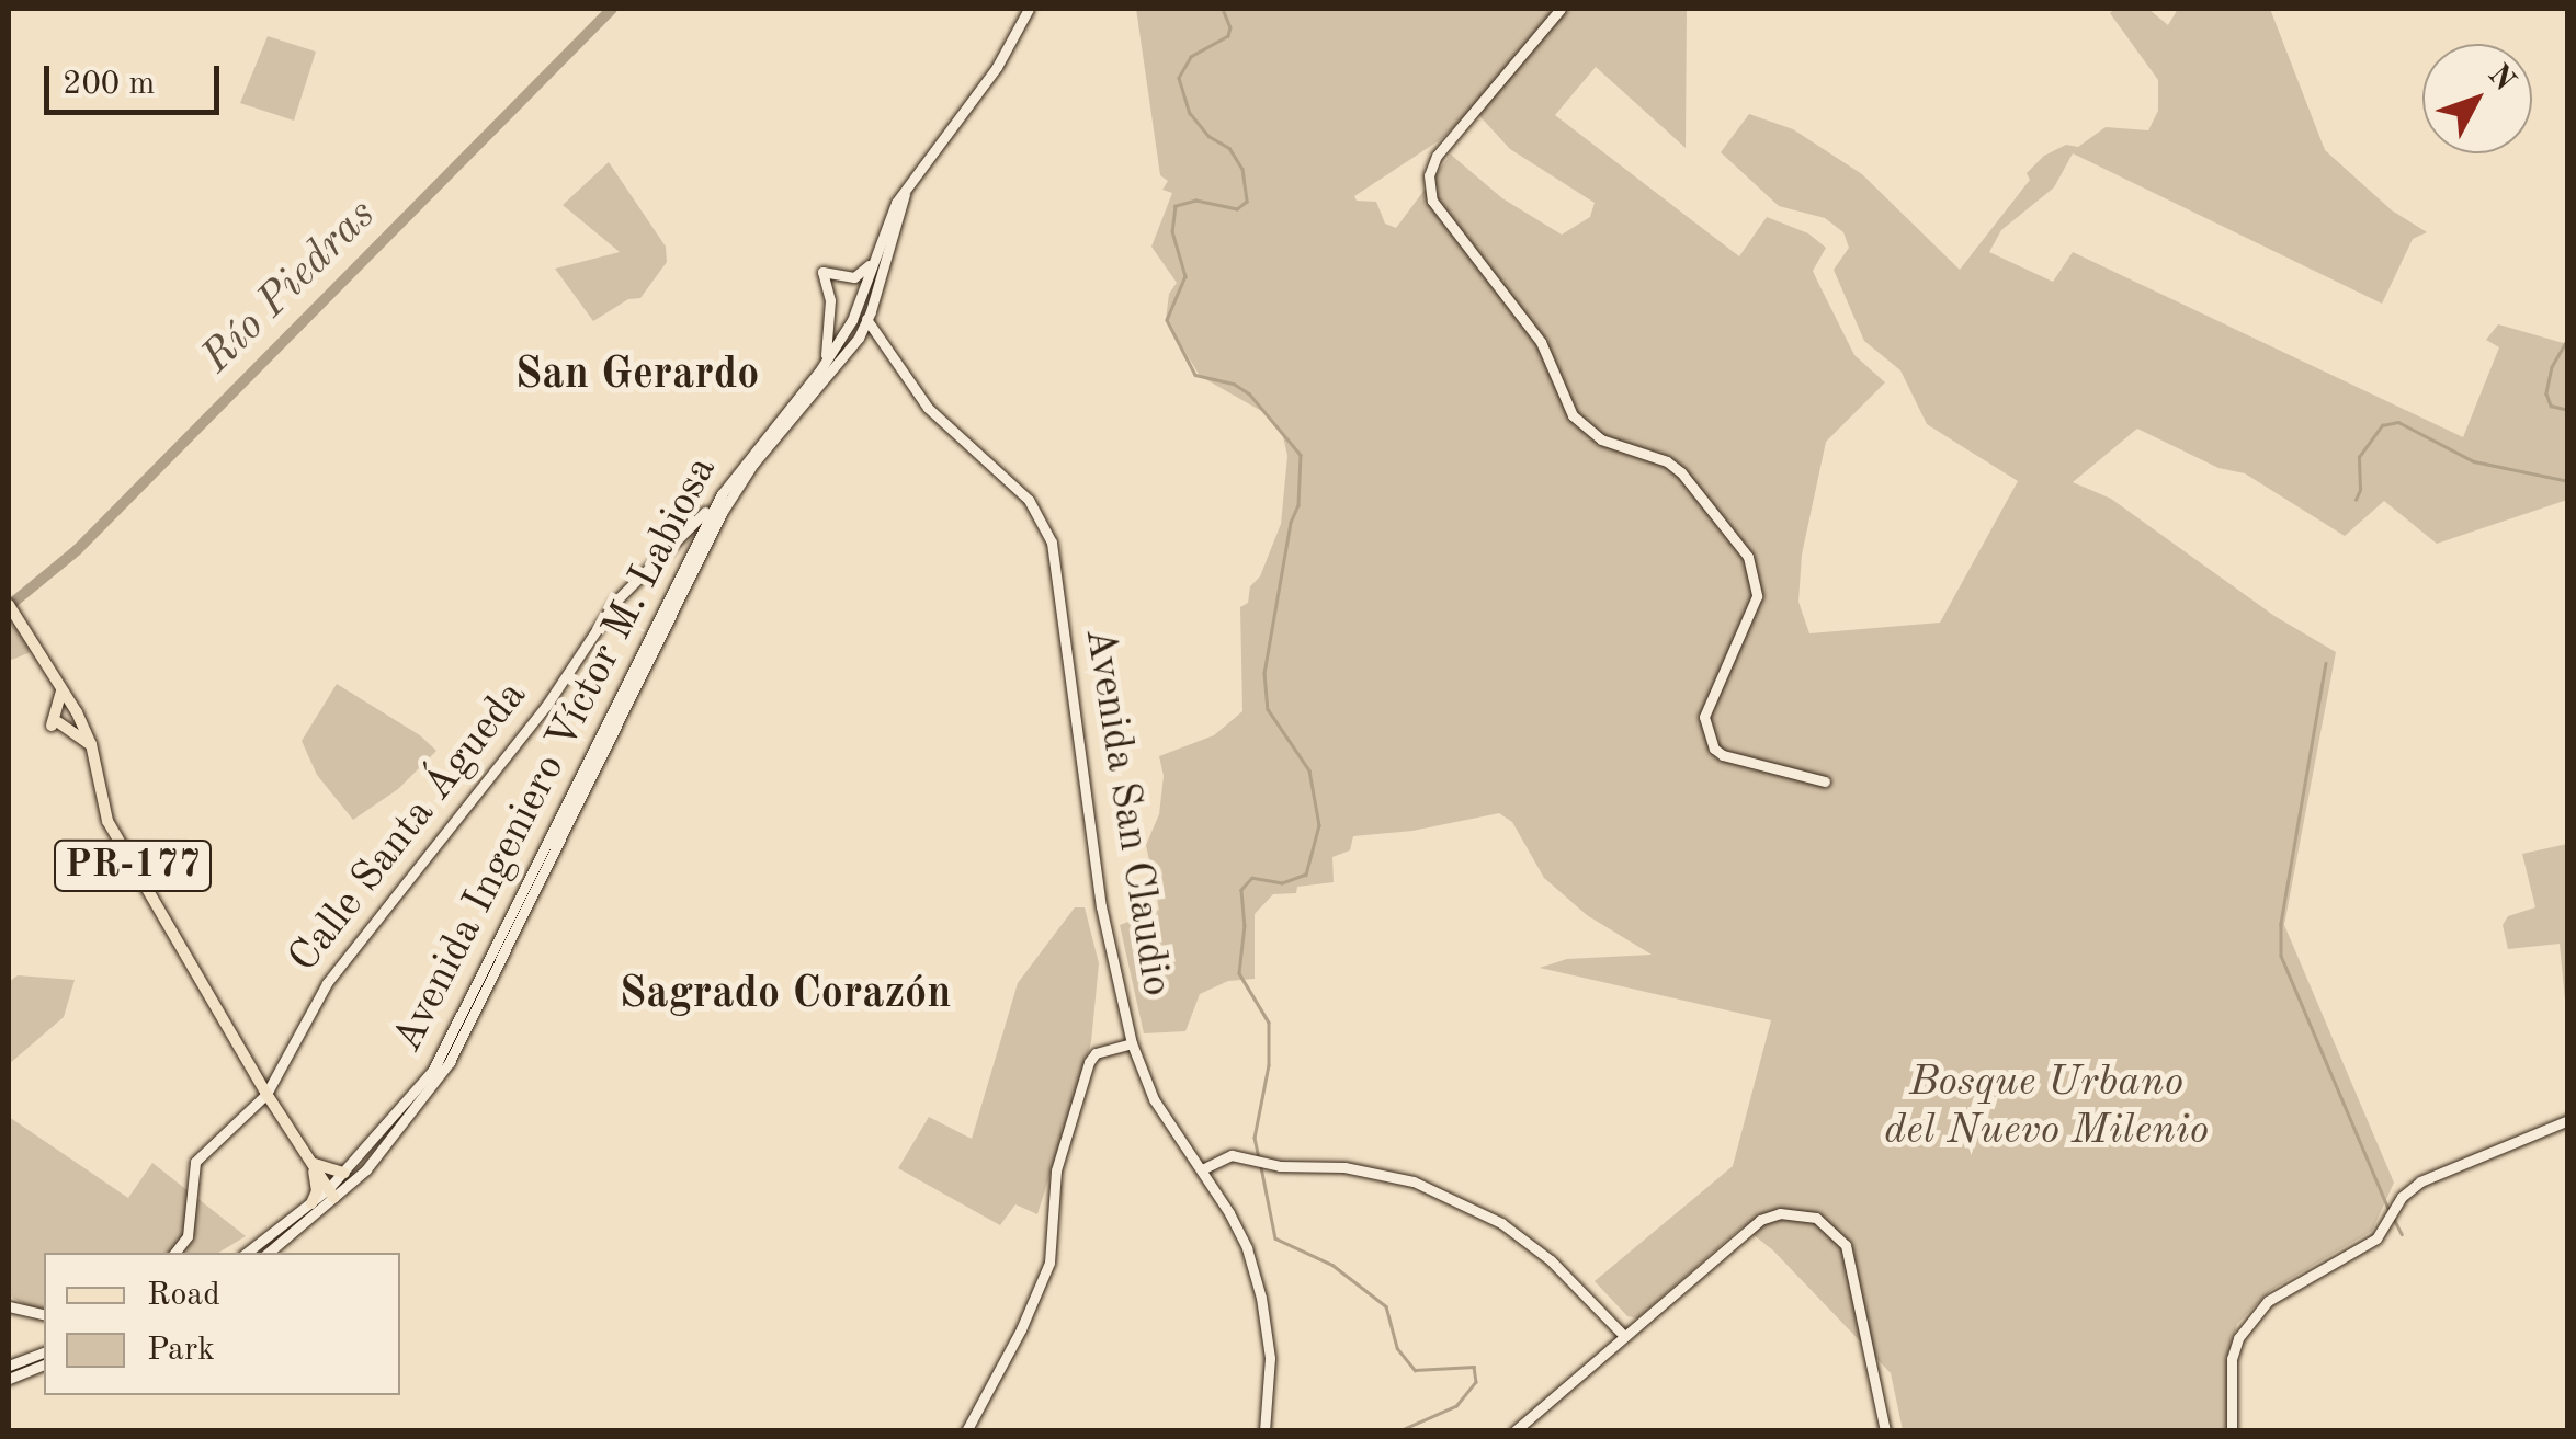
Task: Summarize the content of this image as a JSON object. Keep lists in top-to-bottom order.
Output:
{
  "streets": {
    "main road": ["PR-177"],
    "street": ["Avenida Ingeniero Víctor M. Labiosa", "Avenida San Claudio", "Calle Santa Águeda"]
  },
  "crossings": [
    ["Avenida Ingeniero Víctor M. Labiosa", "Avenida San Claudio"],
    ["Avenida Ingeniero Víctor M. Labiosa", "PR-177"],
    ["Calle Santa Águeda", "PR-177"]
  ],
  "districts": ["San Gerardo", "Sagrado Corazón"],
  "water": ["Río Piedras"],
  "parks": ["Bosque Urbano del Nuevo Milenio"],
  "legend": ["Road", "Park"],
  "scale_bar": "200 m",
  "north": "top right"
}
